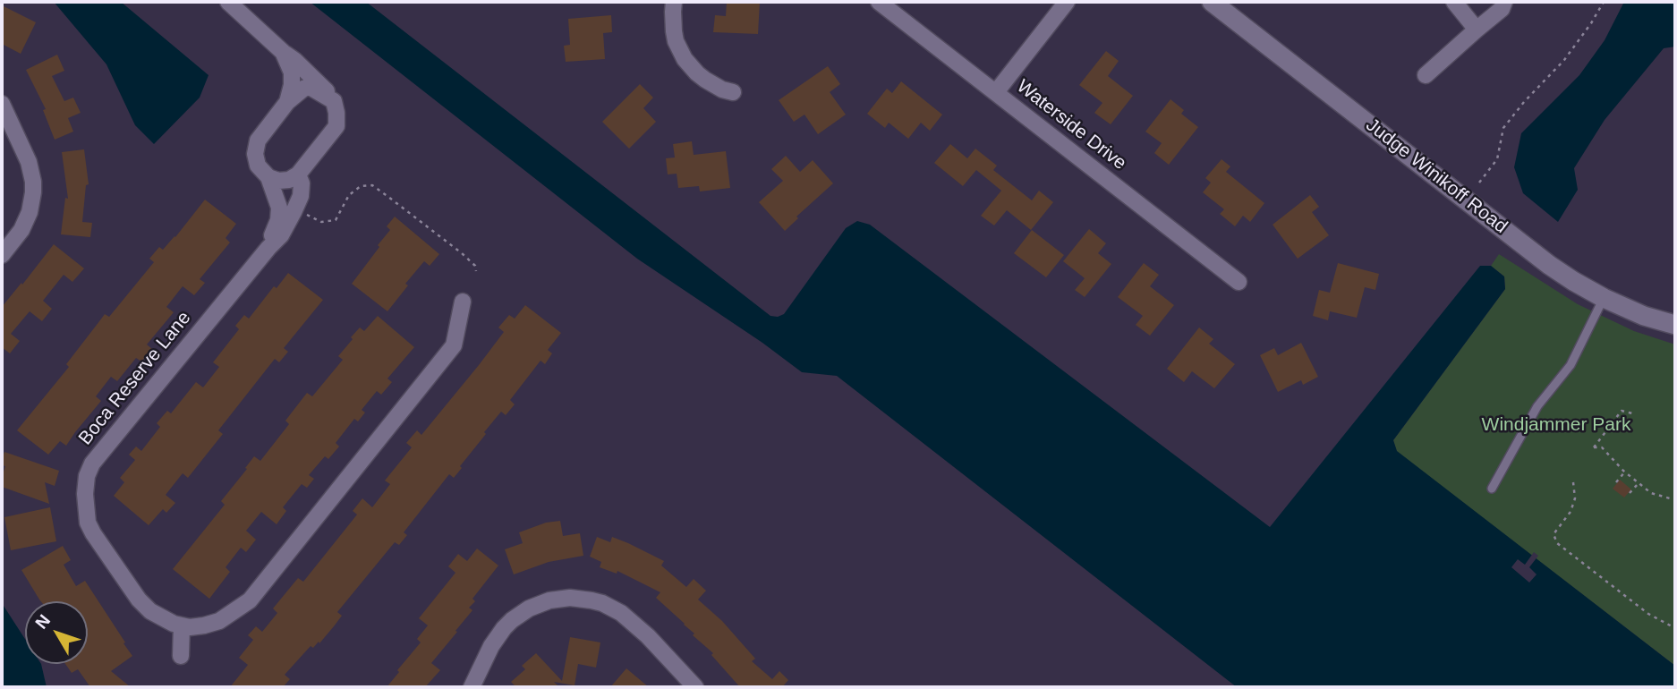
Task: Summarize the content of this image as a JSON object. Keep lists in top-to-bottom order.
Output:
{
  "streets": {
    "street": ["Waterside Drive", "Judge Winikoff Road", "Boca Reserve Lane"]
  },
  "parks": ["Windjammer Park"],
  "north": "top left"
}
